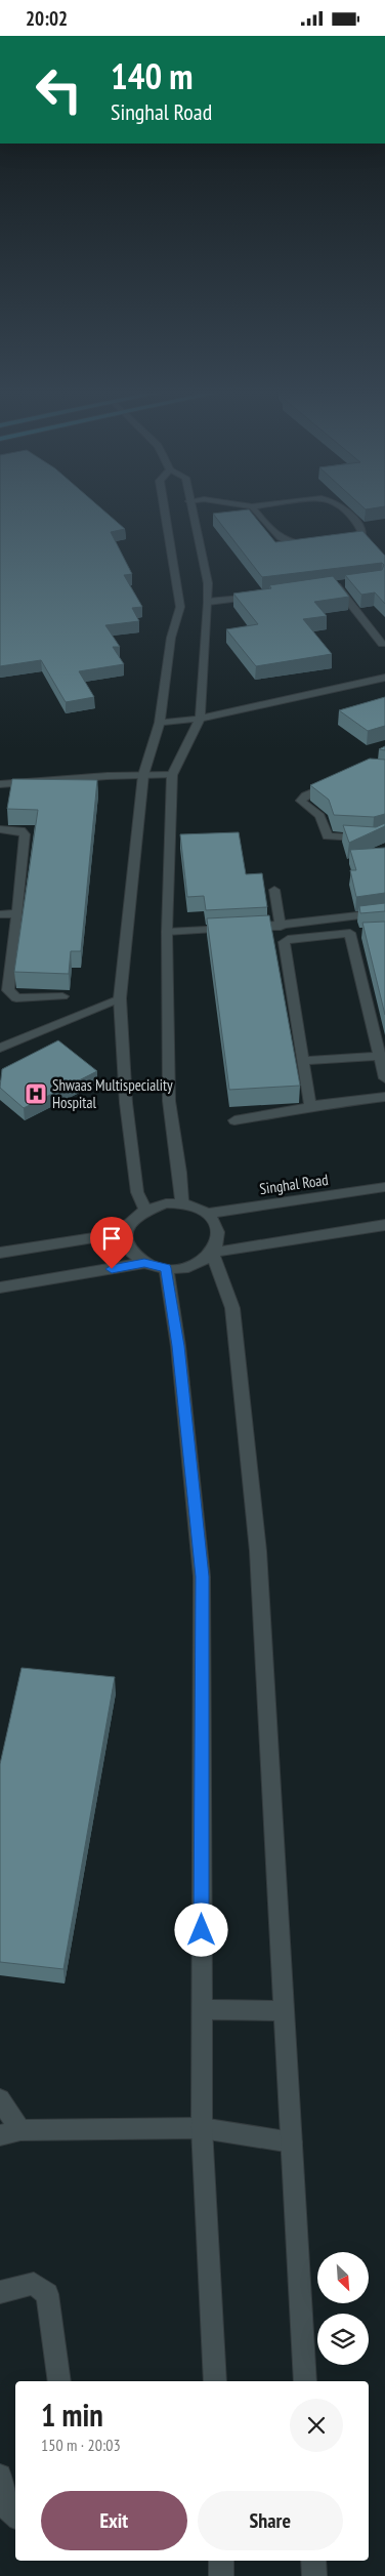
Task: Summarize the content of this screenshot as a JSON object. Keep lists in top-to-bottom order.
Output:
{
  "streets": {
    "street": ["Singhal Road"]
  },
  "places": {
    "hospital": ["Shwaas Multispeciality Hospital"]
  },
  "north": "bottom right",
  "page": {
    "status": "20:02",
    "turn": ["140 m", "Singhal Road"],
    "heading": ["1 min", "150 m · 20:03"],
    "buttons": ["Exit", "Share"]
  }
}
